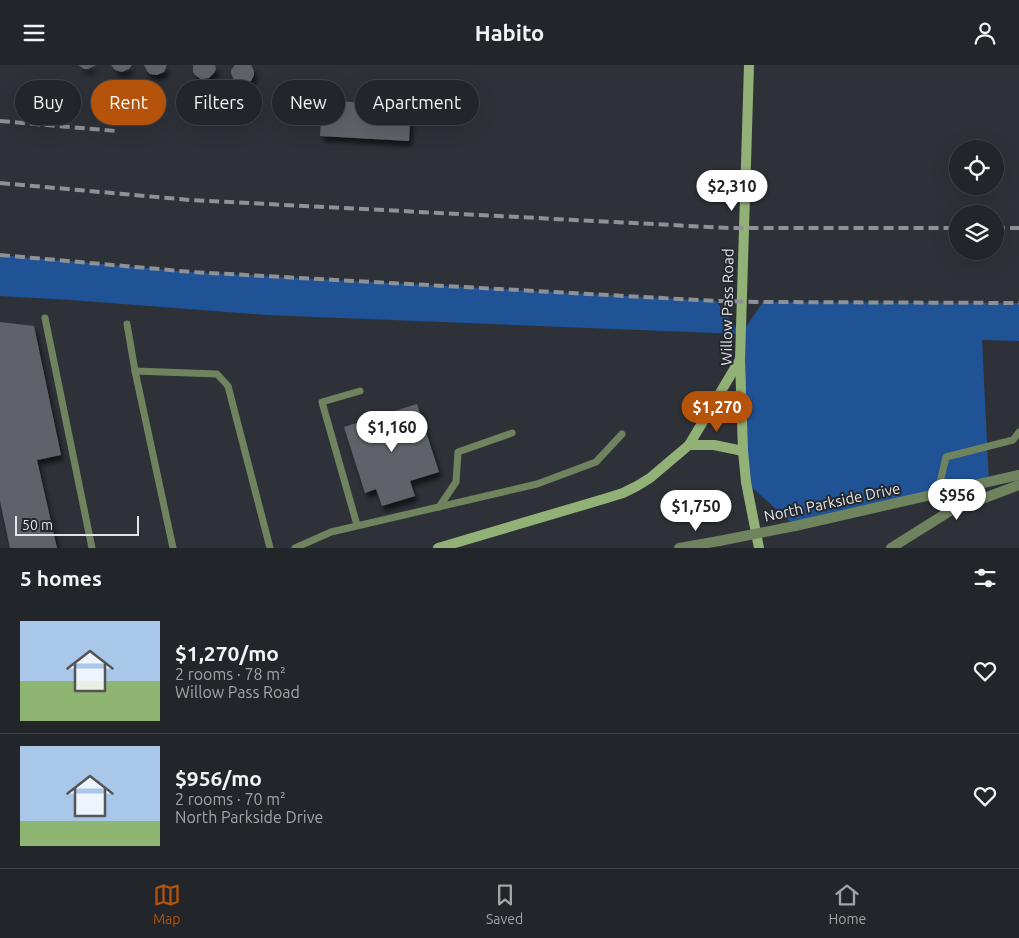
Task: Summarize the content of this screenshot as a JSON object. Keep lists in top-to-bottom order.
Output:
{
  "streets": {
    "main road": ["Willow Pass Road"],
    "street": ["North Parkside Drive"]
  },
  "scale_bar": "50 m",
  "page": {
    "header": "Habito",
    "chip": [
      "Buy",
      "Rent",
      "Filters",
      "New",
      "Apartment"
    ],
    "price": [
      "$2,310",
      "$1,270",
      "$1,160",
      "$956",
      "$1,750"
    ],
    "scale": "50 m",
    "heading": "5 homes",
    "list": [
      {
        "name": "$1,270/mo",
        "note": "2 rooms · 78 m² · Willow Pass Road"
      },
      {
        "name": "$956/mo",
        "note": "2 rooms · 70 m² · North Parkside Drive"
      }
    ],
    "tabs": ["Map", "Saved", "Home"]
  }
}
